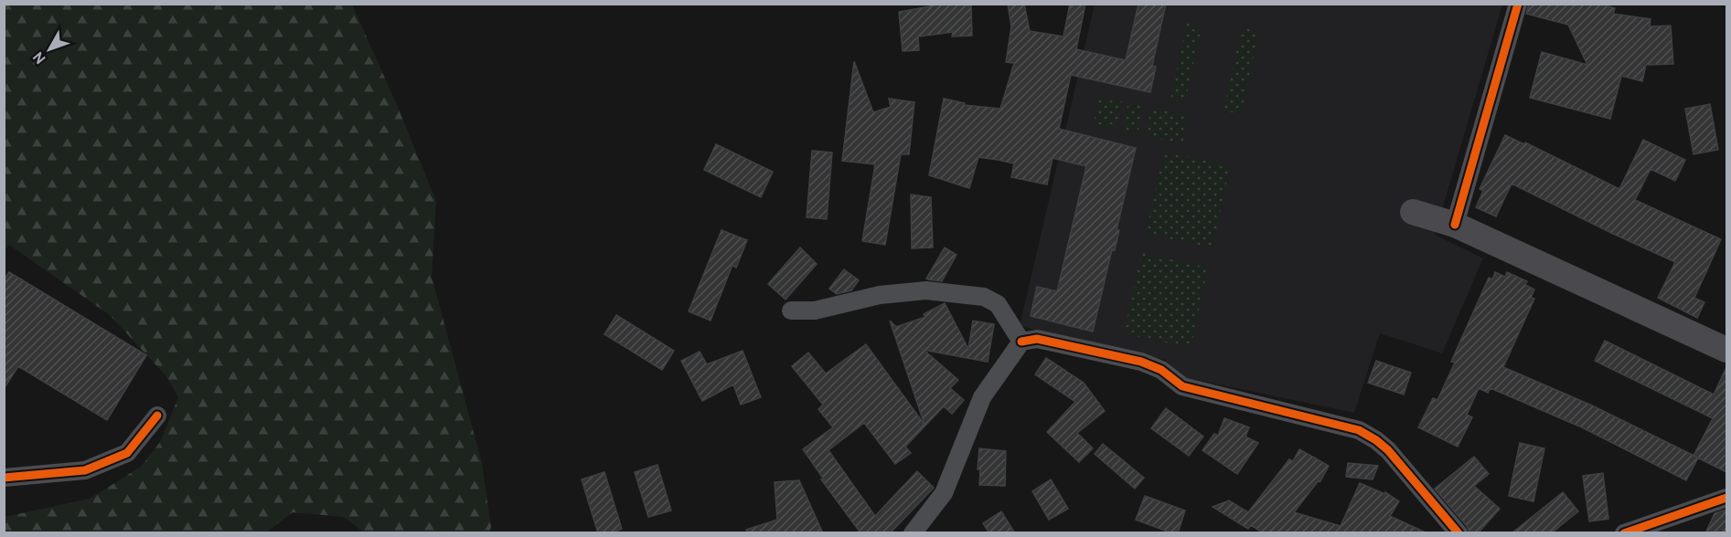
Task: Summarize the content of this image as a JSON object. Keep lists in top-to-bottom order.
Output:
{
  "north": "bottom left"
}
